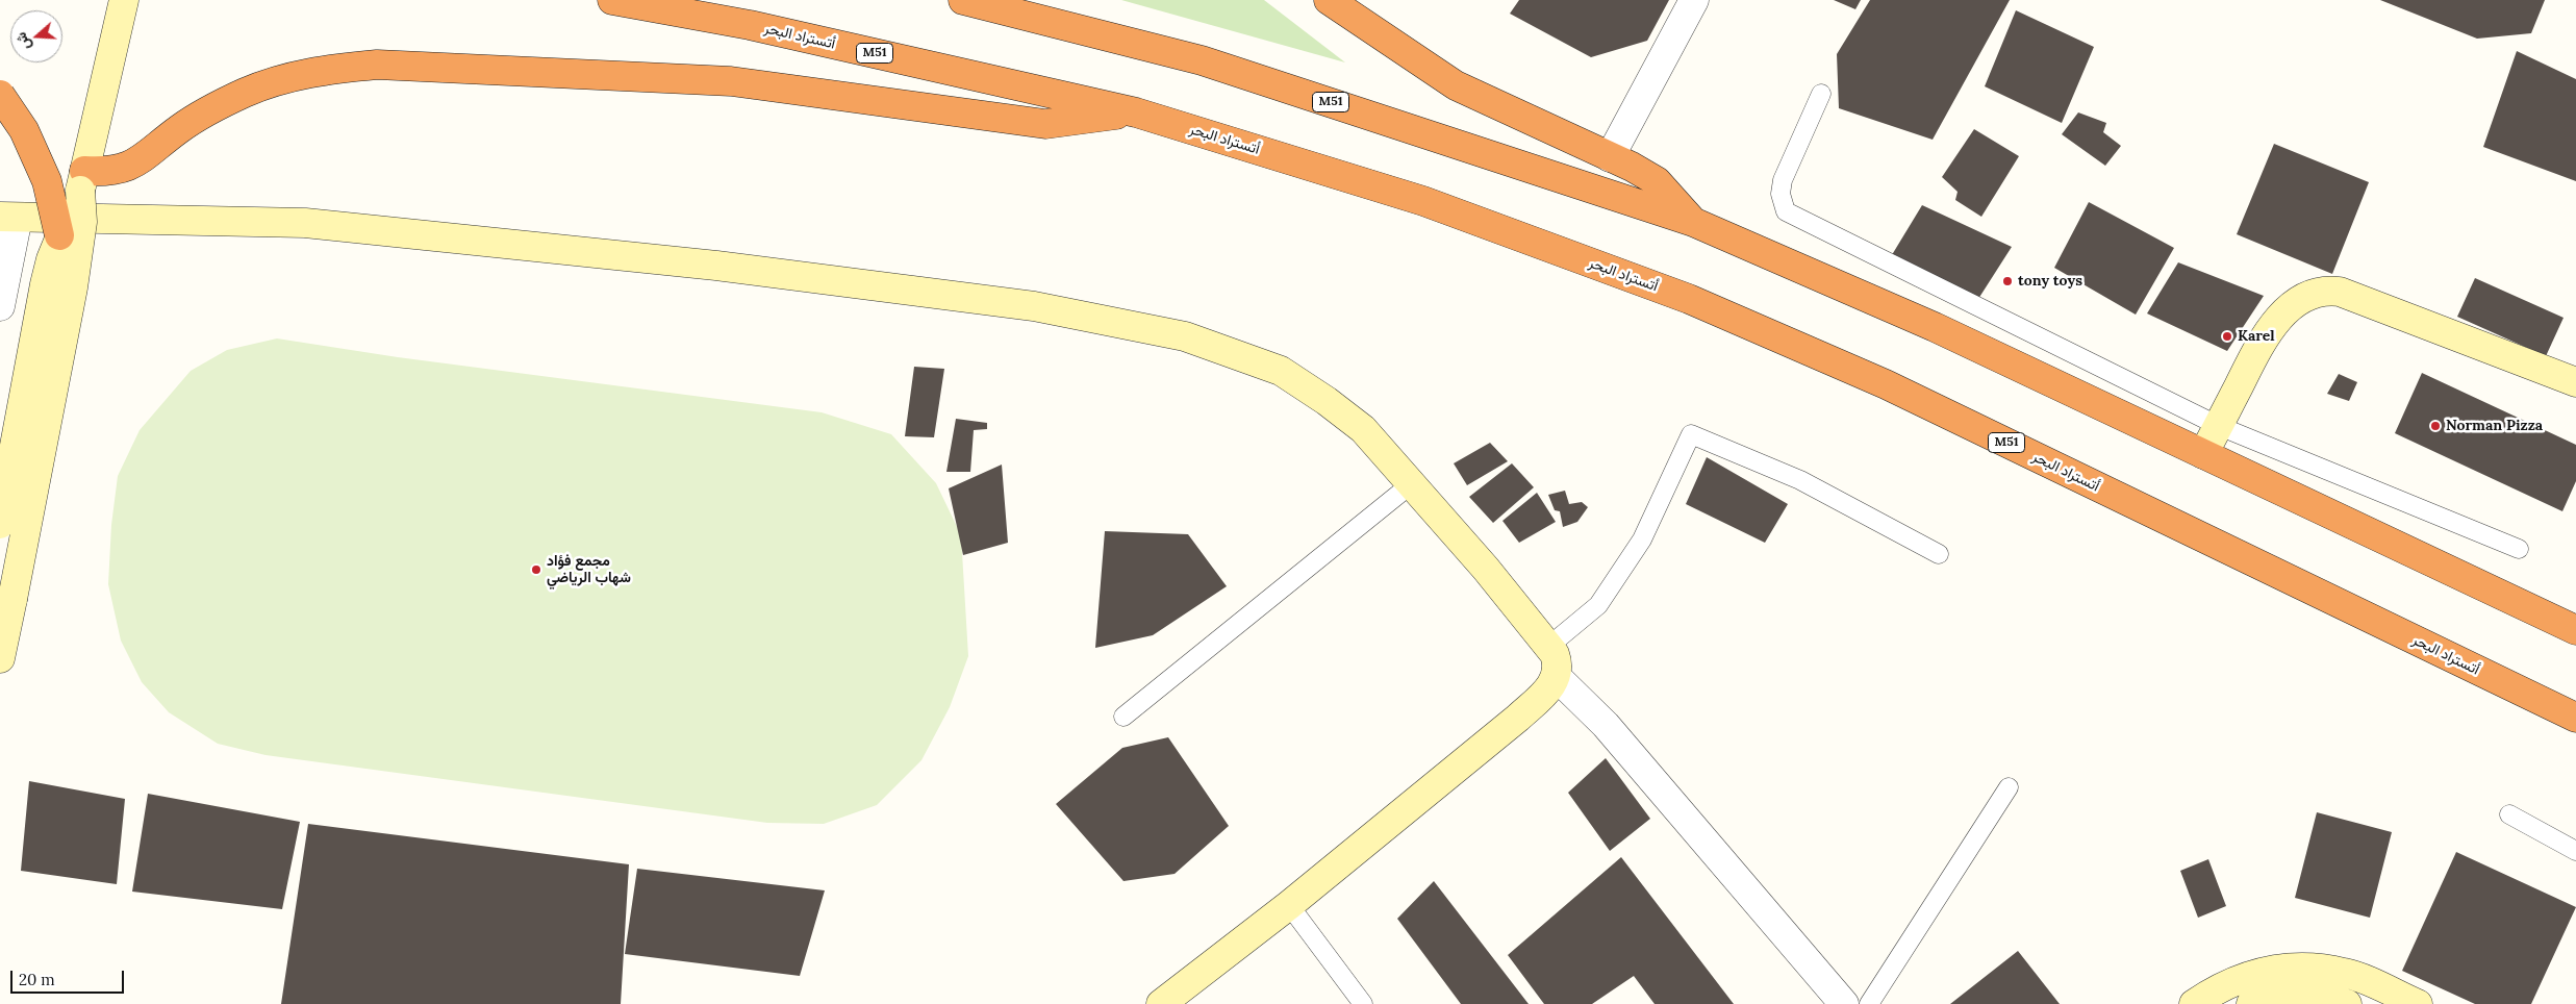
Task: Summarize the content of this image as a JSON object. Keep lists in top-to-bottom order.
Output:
{
  "streets": {
    "highway": ["أتستراد البحر", "M51"]
  },
  "places": [
    "tony toys",
    "Karel",
    "Norman Pizza",
    "مجمع فؤاد شهاب الرياضي"
  ],
  "scale_bar": "20 m",
  "north": "left"
}
